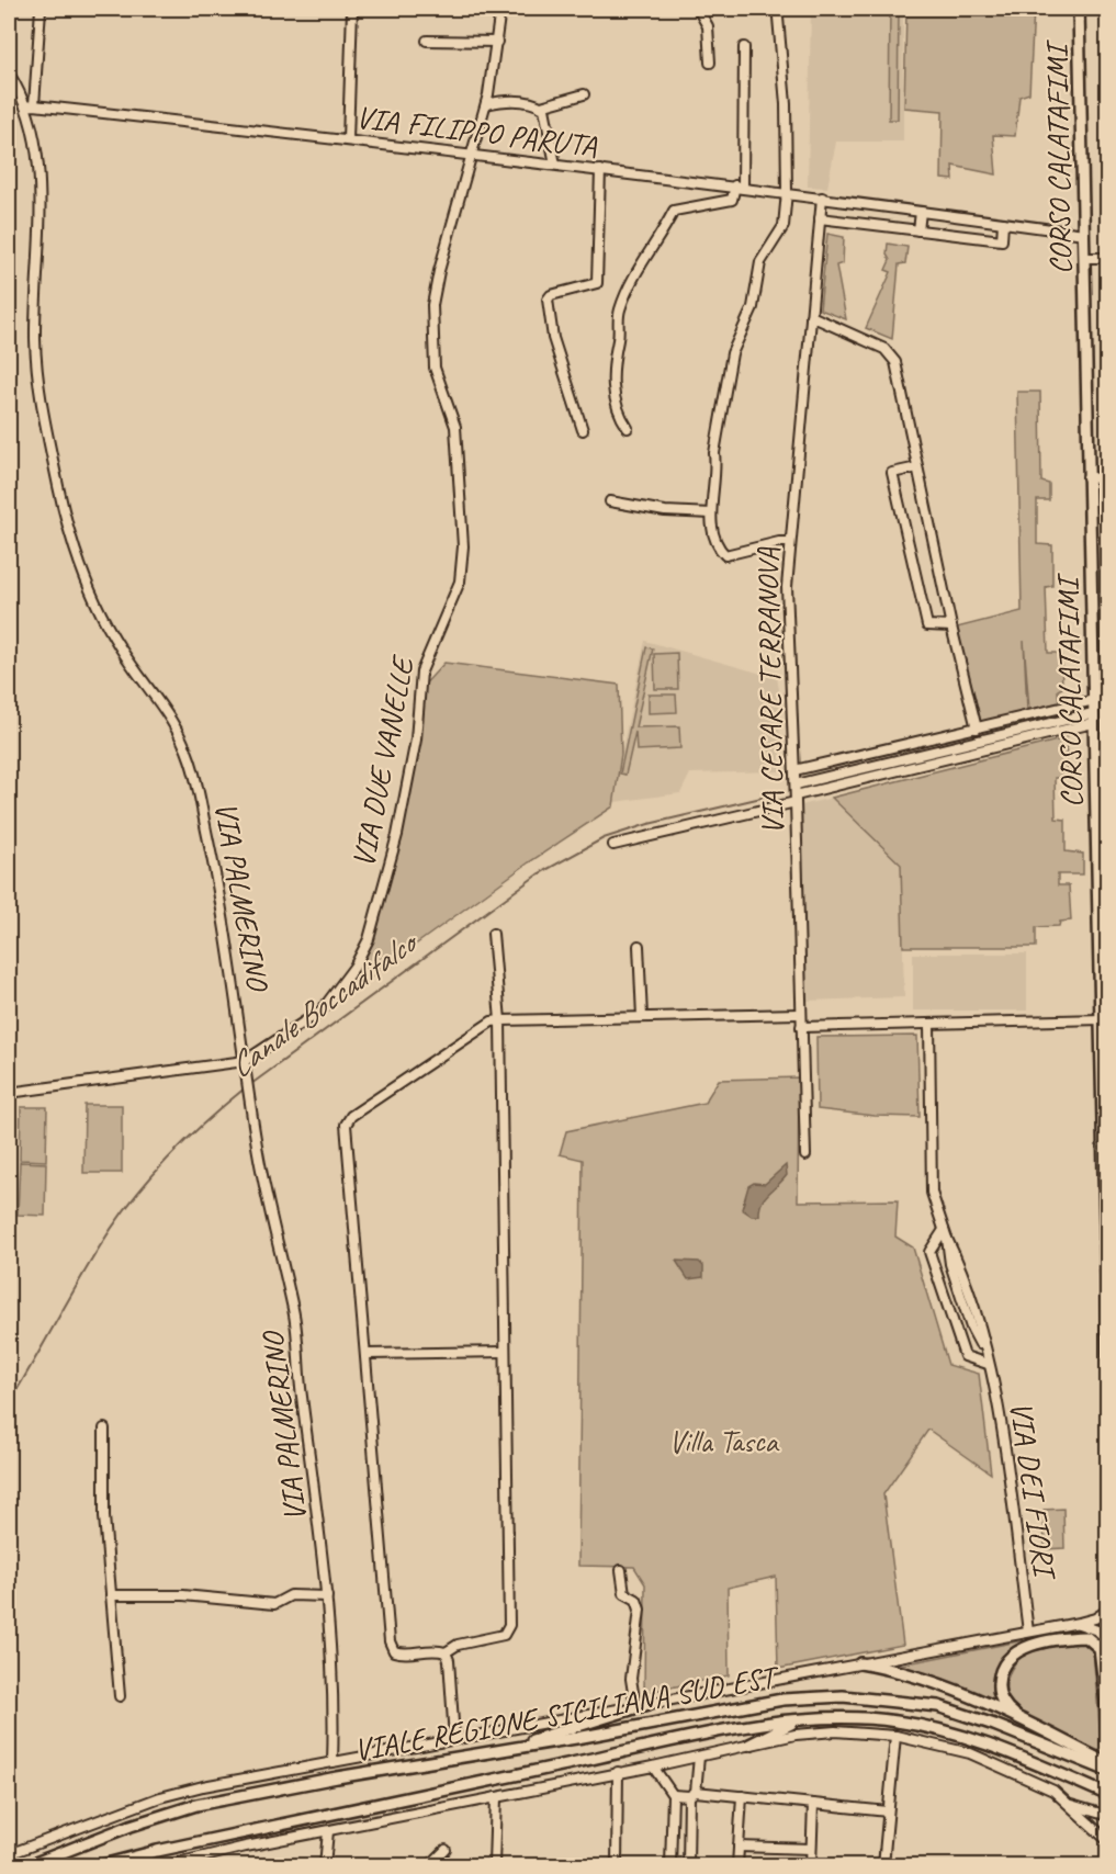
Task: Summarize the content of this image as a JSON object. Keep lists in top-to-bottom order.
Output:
{
  "streets": {
    "main road": ["CORSO CALATAFIMI", "VIALE REGIONE SICILIANA SUD EST"],
    "street": [
      "VIA FILIPPO PARUTA",
      "VIA CESARE TERRANOVA",
      "VIA DUE VANELLE",
      "VIA PALMERINO",
      "VIA DEI FIORI"
    ]
  },
  "crossings": [
    ["VIA FILIPPO PARUTA", "CORSO CALATAFIMI"],
    ["VIA FILIPPO PARUTA", "VIA CESARE TERRANOVA"],
    ["VIA FILIPPO PARUTA", "VIA DUE VANELLE"],
    ["VIA FILIPPO PARUTA", "VIA PALMERINO"],
    ["VIA DUE VANELLE", "VIA PALMERINO"],
    ["VIA PALMERINO", "VIALE REGIONE SICILIANA SUD EST"],
    ["VIA DEI FIORI", "VIALE REGIONE SICILIANA SUD EST"]
  ],
  "water": ["Canale Boccadifalco"],
  "parks": ["Villa Tasca"]
}
